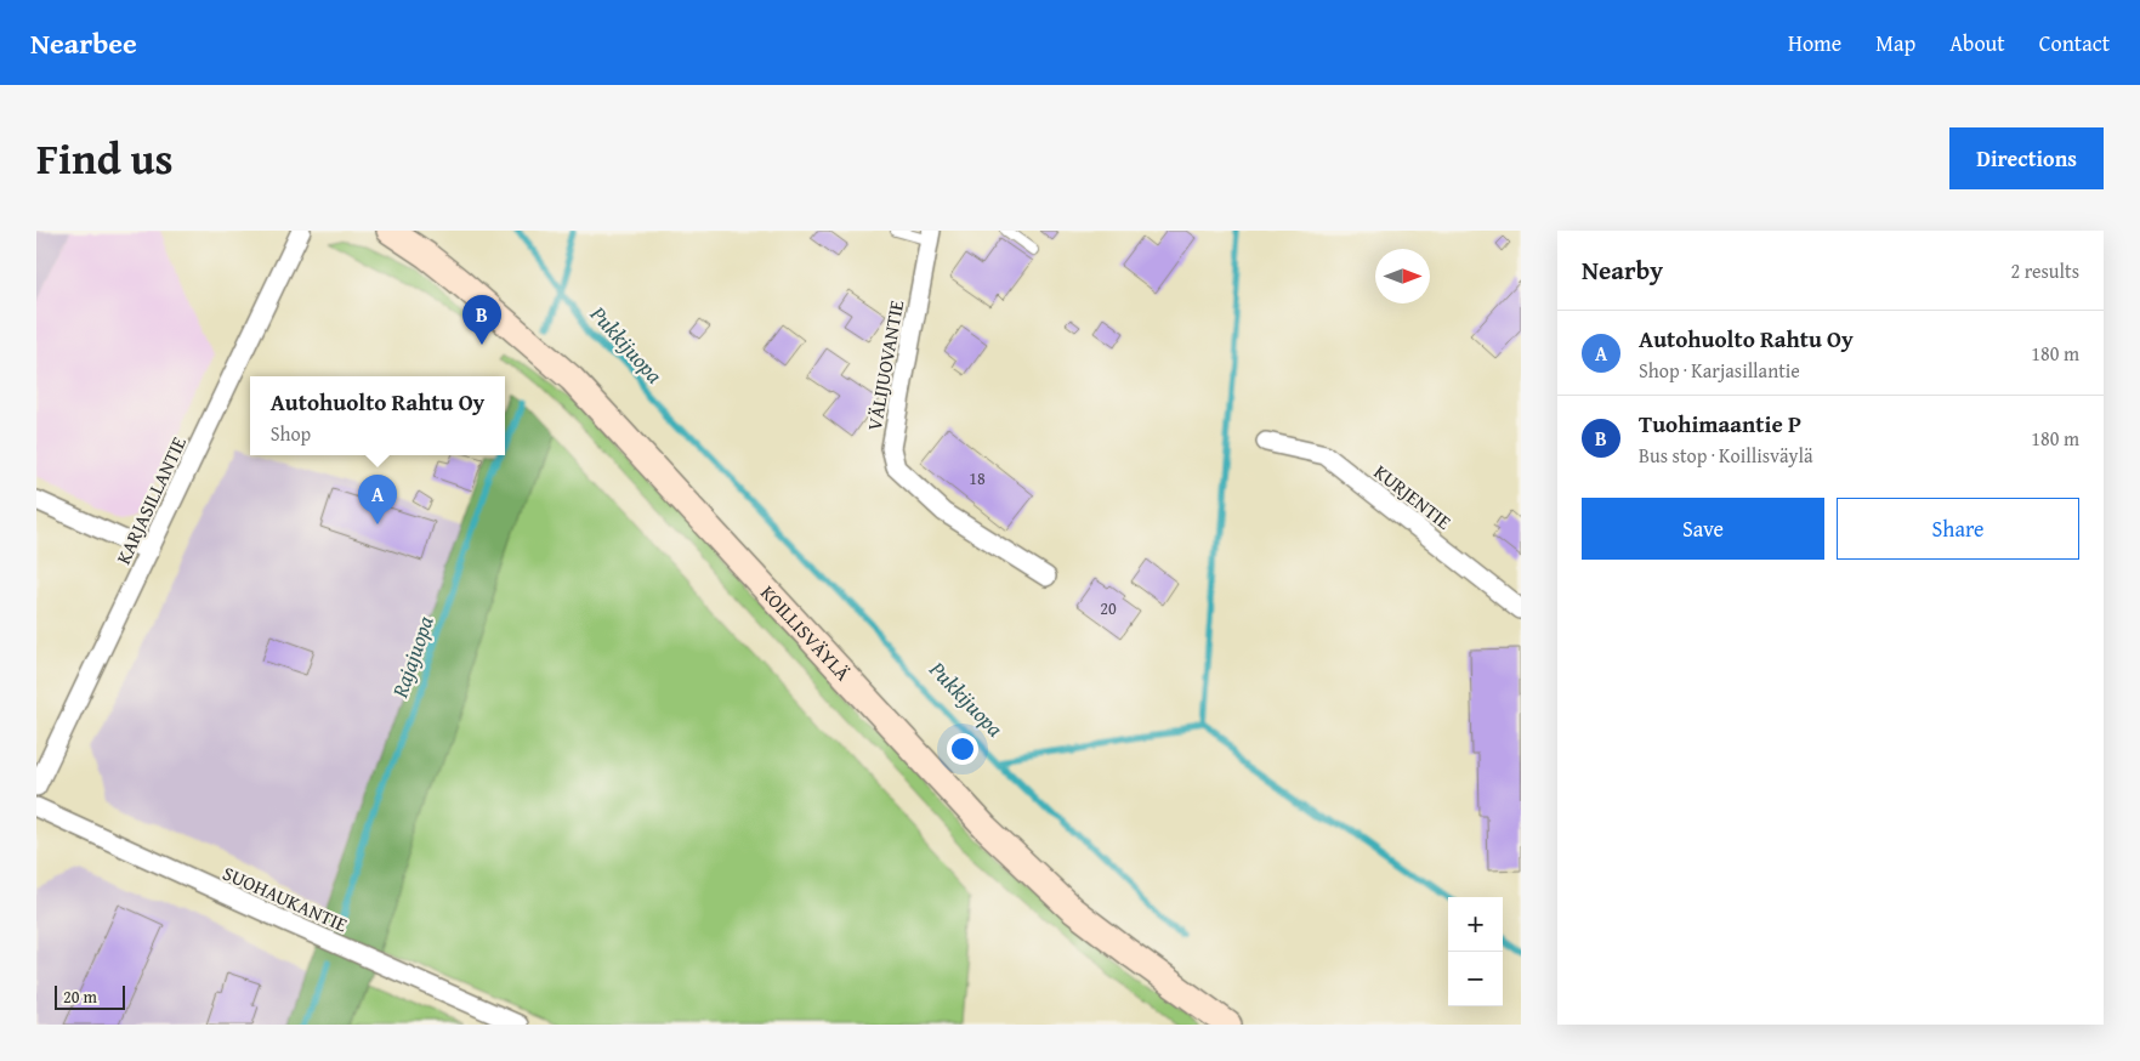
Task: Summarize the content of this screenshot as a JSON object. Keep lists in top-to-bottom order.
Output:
{
  "streets": {
    "main road": ["KOILLISVÄYLÄ"],
    "street": [
      "VÄLIJUOVANTIE",
      "KURJENTIE",
      "KARJASILLANTIE",
      "SUOHAUKANTIE"
    ]
  },
  "water": ["Pukkijuopa", "Rajajuopa"],
  "house_numbers": ["18", "20"],
  "scale_bar": "20 m",
  "north": "right",
  "page": {
    "header": "Nearbee",
    "nav": [
      "Home",
      "Map",
      "About",
      "Contact"
    ],
    "title": "Find us",
    "buttons": [
      "Directions",
      ["Save", "Share"]
    ],
    "heading": ["Nearby", "2 results"],
    "pins": ["B", "A"],
    "list": [
      {
        "mark": "A",
        "name": "Autohuolto Rahtu Oy",
        "note": "Shop · Karjasillantie",
        "value": "180 m"
      },
      {
        "mark": "B",
        "name": "Tuohimaantie P",
        "note": "Bus stop · Koillisväylä",
        "value": "180 m"
      }
    ],
    "popup": ["Autohuolto Rahtu Oy", "Shop"],
    "map_buttons": ["+", "−"],
    "scale": "20 m"
  }
}
